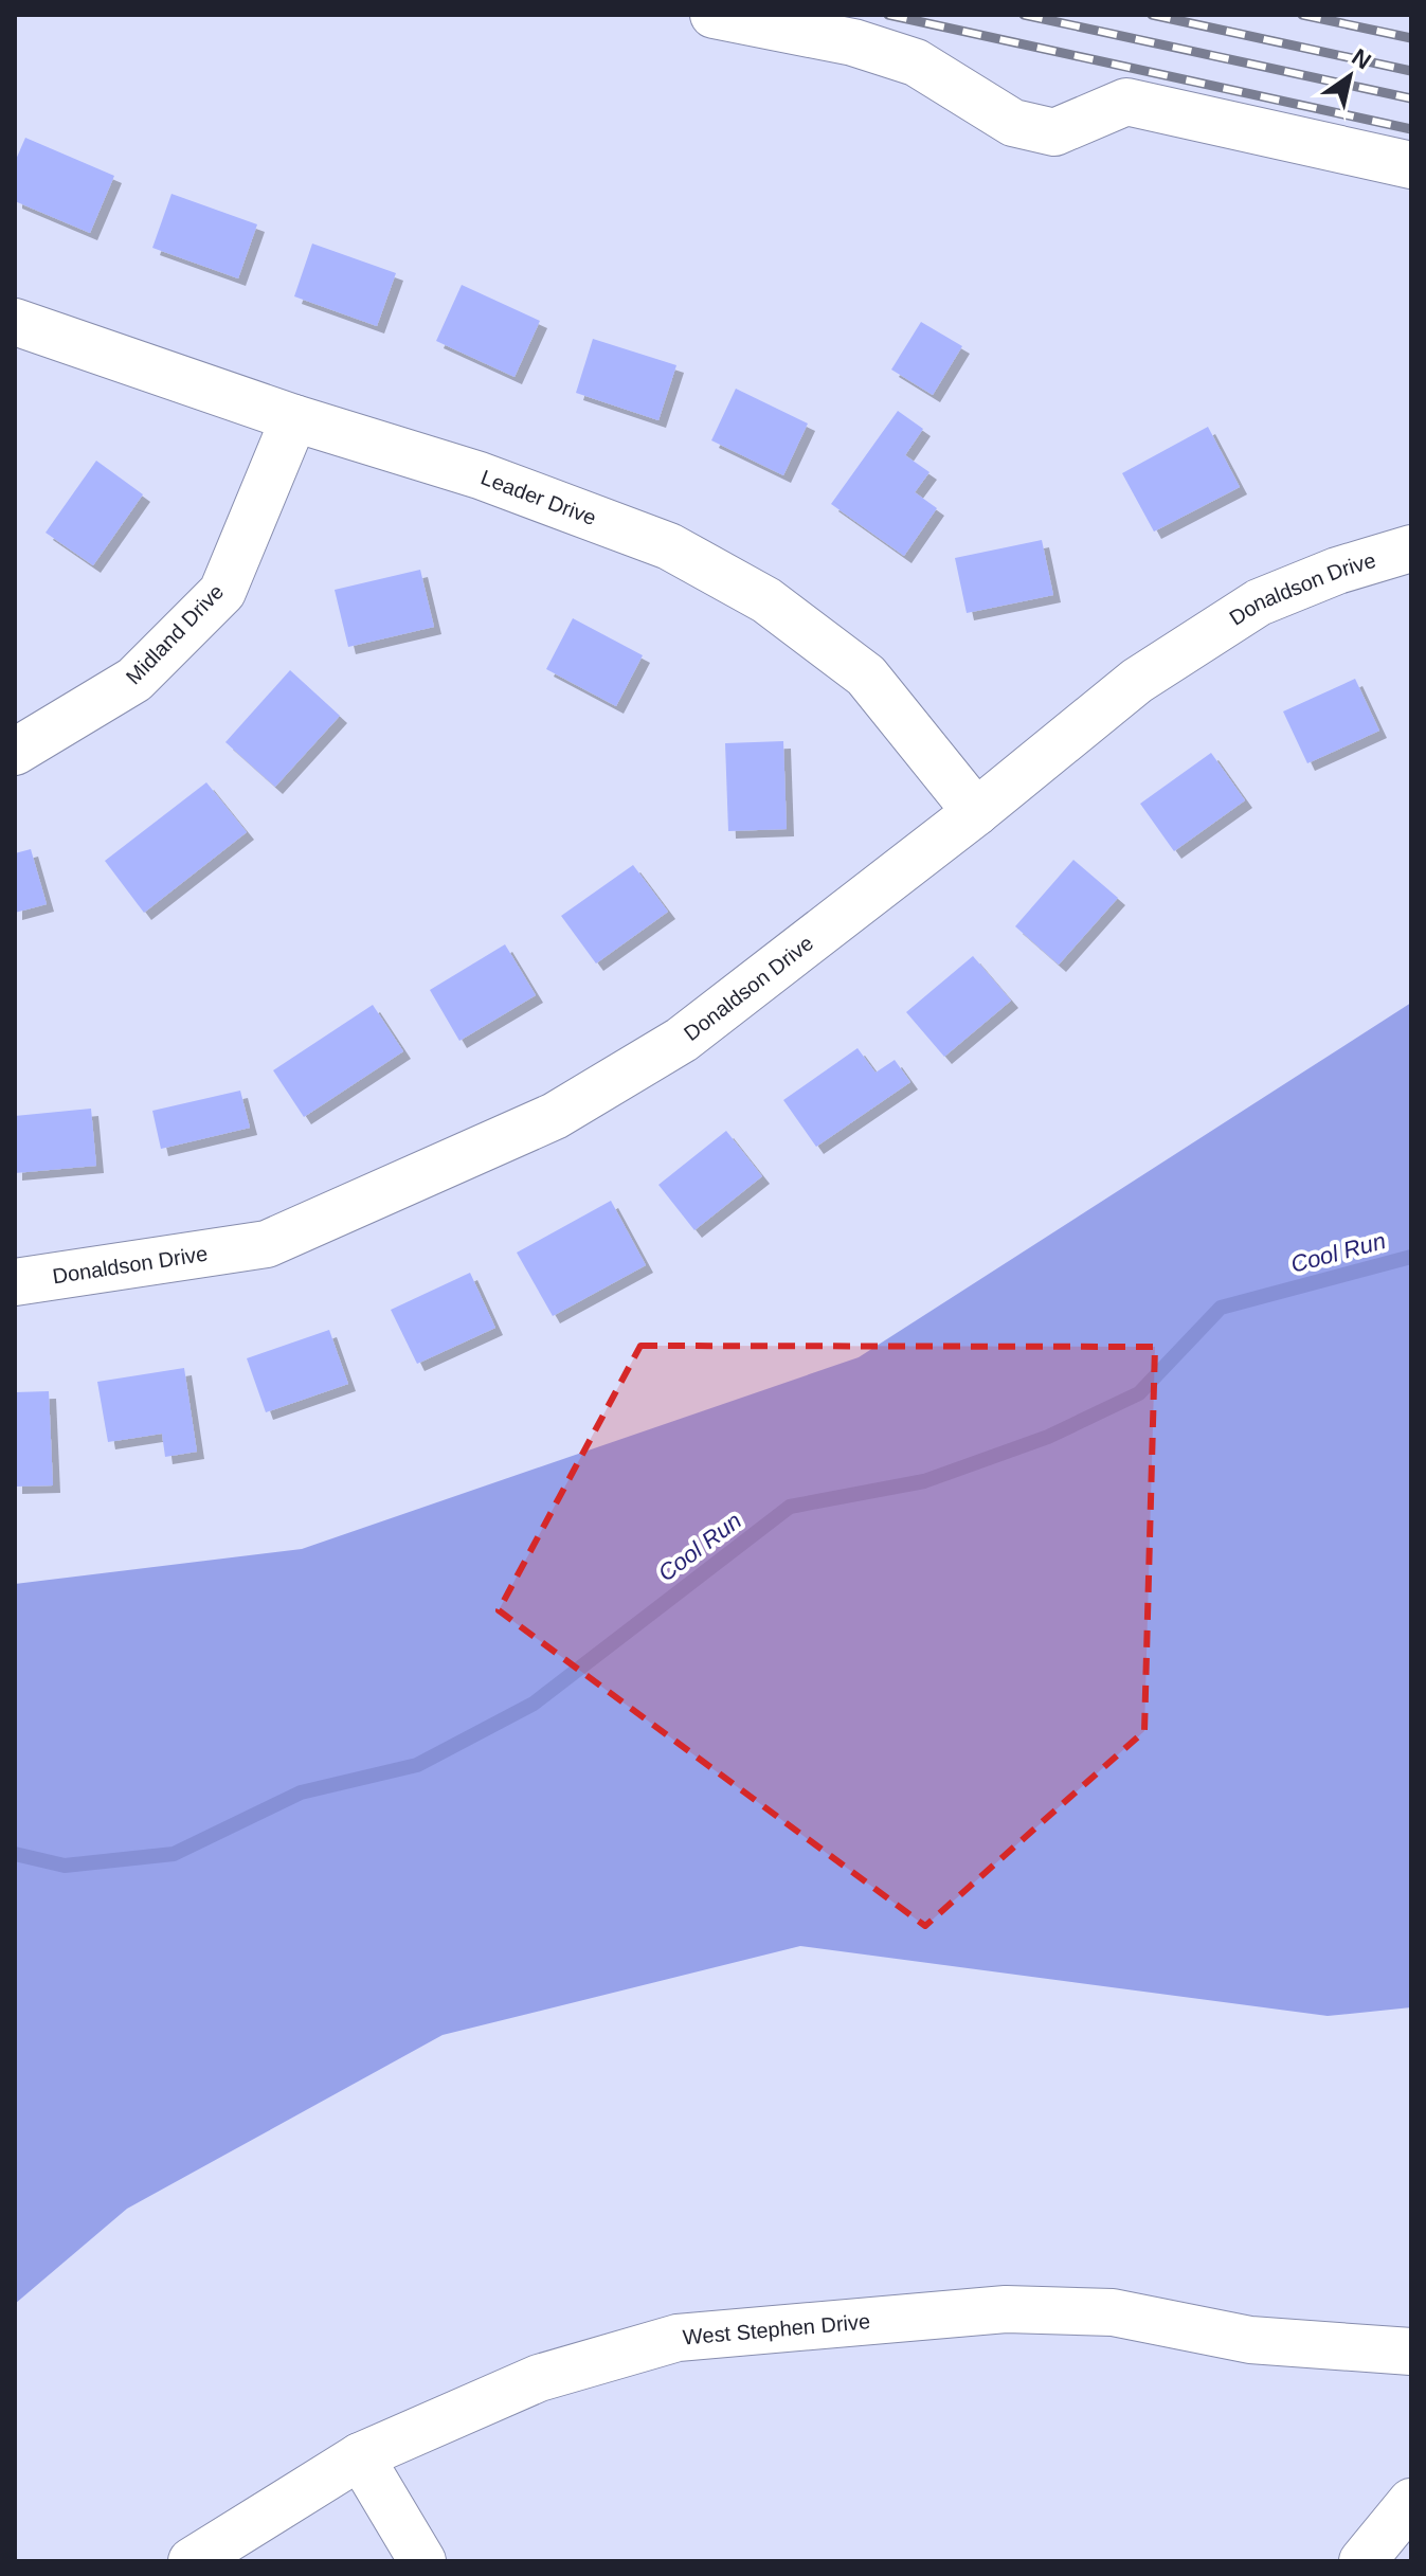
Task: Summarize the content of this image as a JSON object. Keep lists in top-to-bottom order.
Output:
{
  "streets": {
    "street": [
      "Leader Drive",
      "Donaldson Drive",
      "Midland Drive",
      "West Stephen Drive"
    ]
  },
  "crossings": [
    ["Leader Drive", "Donaldson Drive"],
    ["Leader Drive", "Midland Drive"]
  ],
  "water": ["Cool Run"],
  "north": "top right"
}
